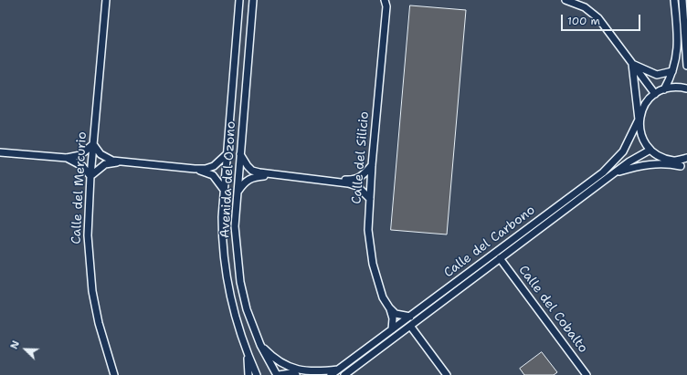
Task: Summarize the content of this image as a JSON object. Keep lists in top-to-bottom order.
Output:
{
  "streets": {
    "street": [
      "Calle del Silicio",
      "Avenida del Ozono",
      "Calle del Mercurio",
      "Calle del Carbono",
      "Calle del Cobalto"
    ]
  },
  "crossings": [
    ["Calle del Silicio", "Calle del Carbono"],
    ["Calle del Carbono", "Calle del Cobalto"]
  ],
  "scale_bar": "100 m",
  "north": "top left"
}
